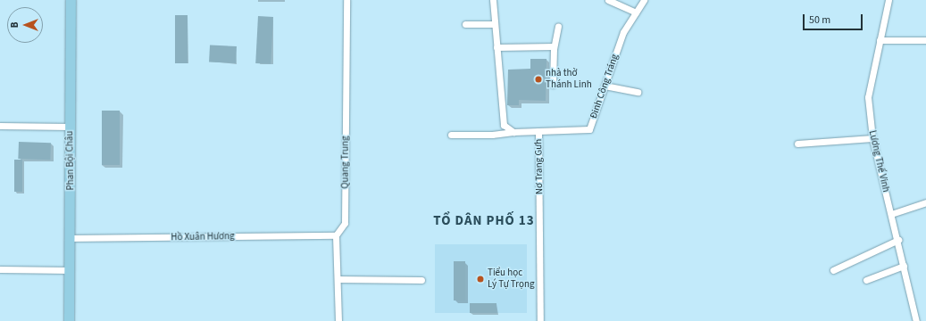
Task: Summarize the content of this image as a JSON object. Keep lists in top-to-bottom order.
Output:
{
  "streets": {
    "main road": ["Phan Bội Châu"],
    "street": [
      "Đinh Công Tráng",
      "Lương Thế Vinh",
      "Quang Trung",
      "Nơ Trang Gưh",
      "Hồ Xuân Hương"
    ]
  },
  "crossings": [
    ["Đinh Công Tráng", "Nơ Trang Gưh"],
    ["Phan Bội Châu", "Hồ Xuân Hương"],
    ["Quang Trung", "Hồ Xuân Hương"]
  ],
  "districts": ["TỔ DÂN PHỐ 13"],
  "places": ["nhà thờ Thánh Linh", "Tiểu học Lý Tự Trọng"],
  "scale_bar": "50 m",
  "north": "left"
}
